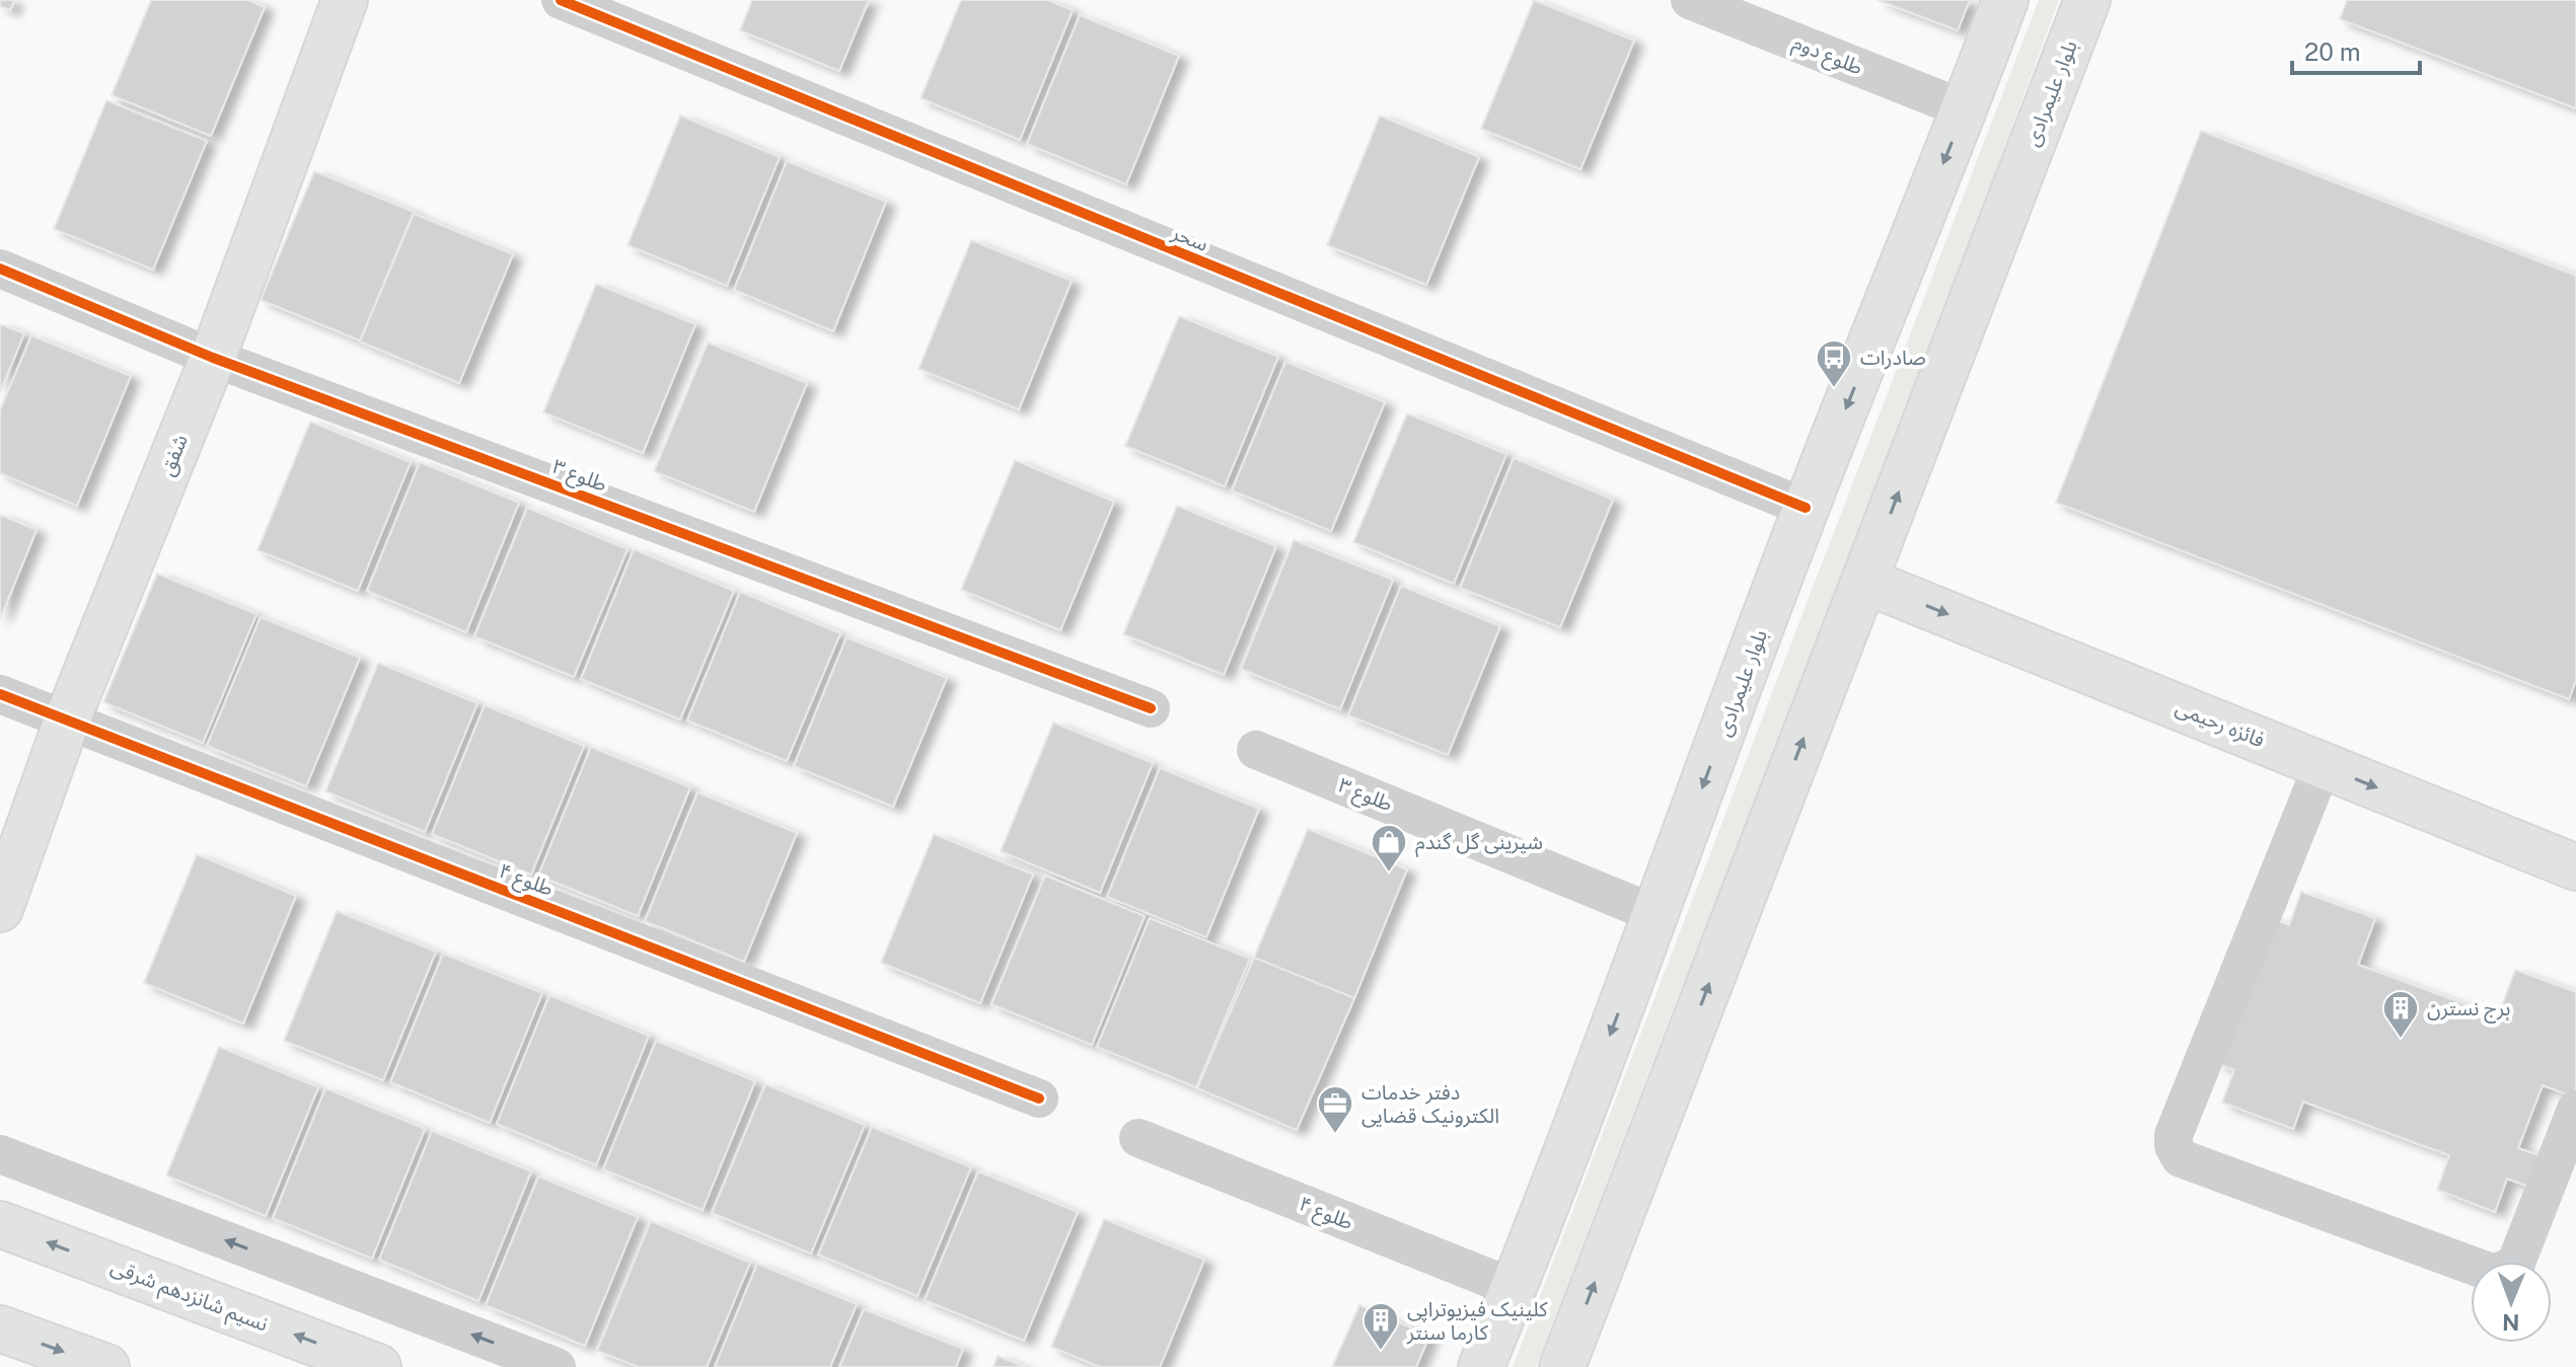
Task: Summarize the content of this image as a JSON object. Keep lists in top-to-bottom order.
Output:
{
  "streets": {
    "main road": [
      "بلوار علیمرادی",
      "شفق",
      "فائزه رحیمی",
      "نسیم شانزدهم شرقی"
    ],
    "street": [
      "طلوع دوم",
      "سحر",
      "طلوع ۳",
      "طلوع ۴"
    ]
  },
  "crossings": [
    ["طلوع دوم", "بلوار علیمرادی"],
    ["بلوار علیمرادی", "سحر"],
    ["بلوار علیمرادی", "طلوع ۳"],
    ["بلوار علیمرادی", "فائزه رحیمی"],
    ["بلوار علیمرادی", "طلوع ۴"],
    ["شفق", "طلوع ۳"],
    ["شفق", "طلوع ۴"]
  ],
  "one_way": ["فائزه رحیمی", "نسیم شانزدهم شرقی"],
  "places": {
    "bus stop": ["صادرات"],
    "shop": ["شیرینی گل گندم"],
    "building": ["برج نسترن", "کلینیک فیزیوتراپی کارما سنتر"],
    "office": ["دفتر خدمات الکترونیک قضایی"]
  },
  "scale_bar": "20 m",
  "north": "bottom"
}
